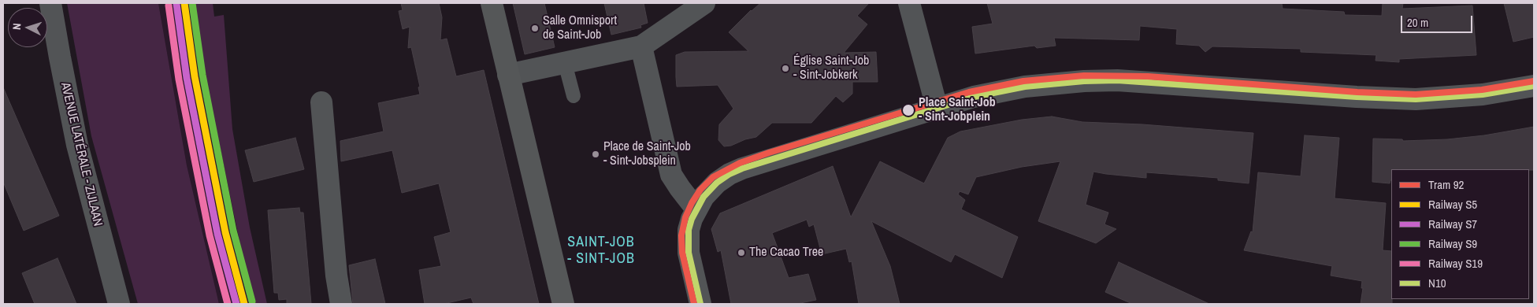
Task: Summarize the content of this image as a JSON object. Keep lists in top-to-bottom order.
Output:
{
  "streets": {
    "street": ["AVENUE LATÉRALE - ZIJLAAN"]
  },
  "districts": ["SAINT-JOB - SINT-JOB"],
  "places": [
    "Salle Omnisport de Saint-Job",
    "Église Saint-Job - Sint-Jobkerk",
    "Place Saint-Job - Sint-Jobplein",
    "Place de Saint-Job - Sint-Jobsplein",
    "The Cacao Tree"
  ],
  "lines": [
    "rail line S5",
    "rail line S9",
    "rail line S7",
    "rail line S19",
    "tram line 92",
    "transit line N10"
  ],
  "legend": [
    "Tram 92",
    "Railway S5",
    "Railway S7",
    "Railway S9",
    "Railway S19",
    "N10"
  ],
  "scale_bar": "20 m",
  "north": "left"
}
